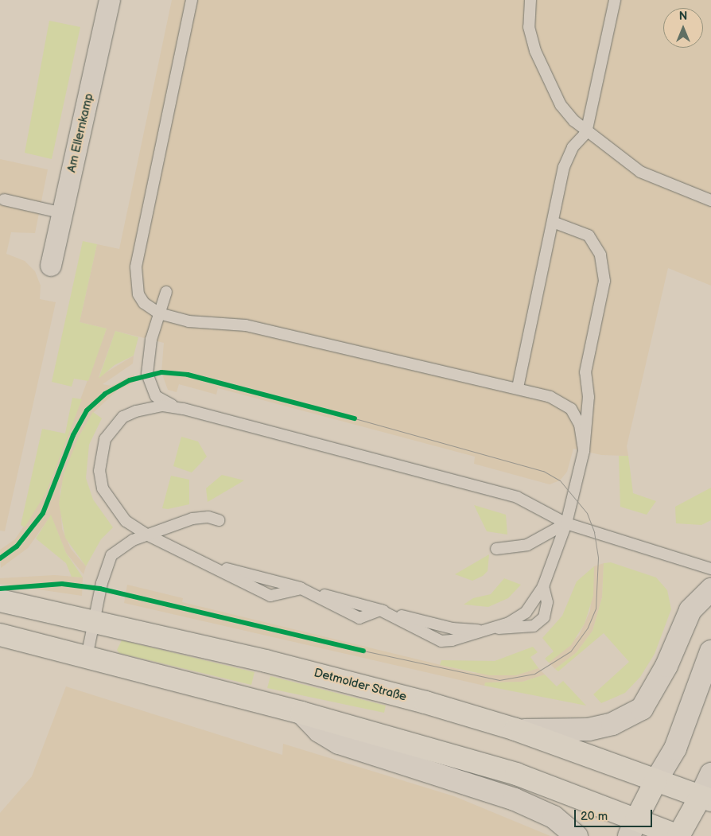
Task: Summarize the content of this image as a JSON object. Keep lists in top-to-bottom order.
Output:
{
  "streets": {
    "main road": ["Detmolder Straße"],
    "street": ["Am Ellernkamp"]
  },
  "scale_bar": "20 m",
  "north": "top"
}
